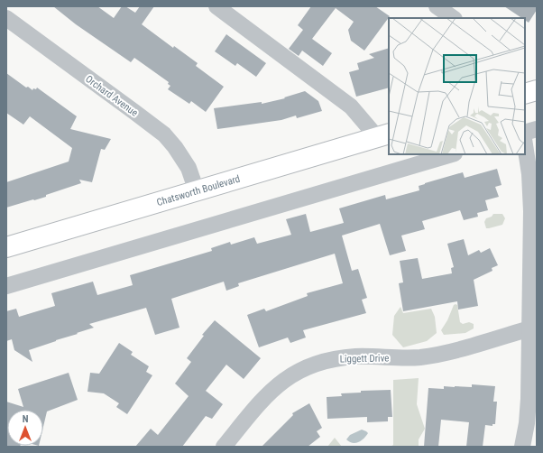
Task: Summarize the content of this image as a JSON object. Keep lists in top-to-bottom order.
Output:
{
  "streets": {
    "main road": ["Chatsworth Boulevard"],
    "street": ["Orchard Avenue", "Liggett Drive"]
  },
  "crossings": [
    ["Orchard Avenue", "Chatsworth Boulevard"]
  ],
  "north": "top"
}
